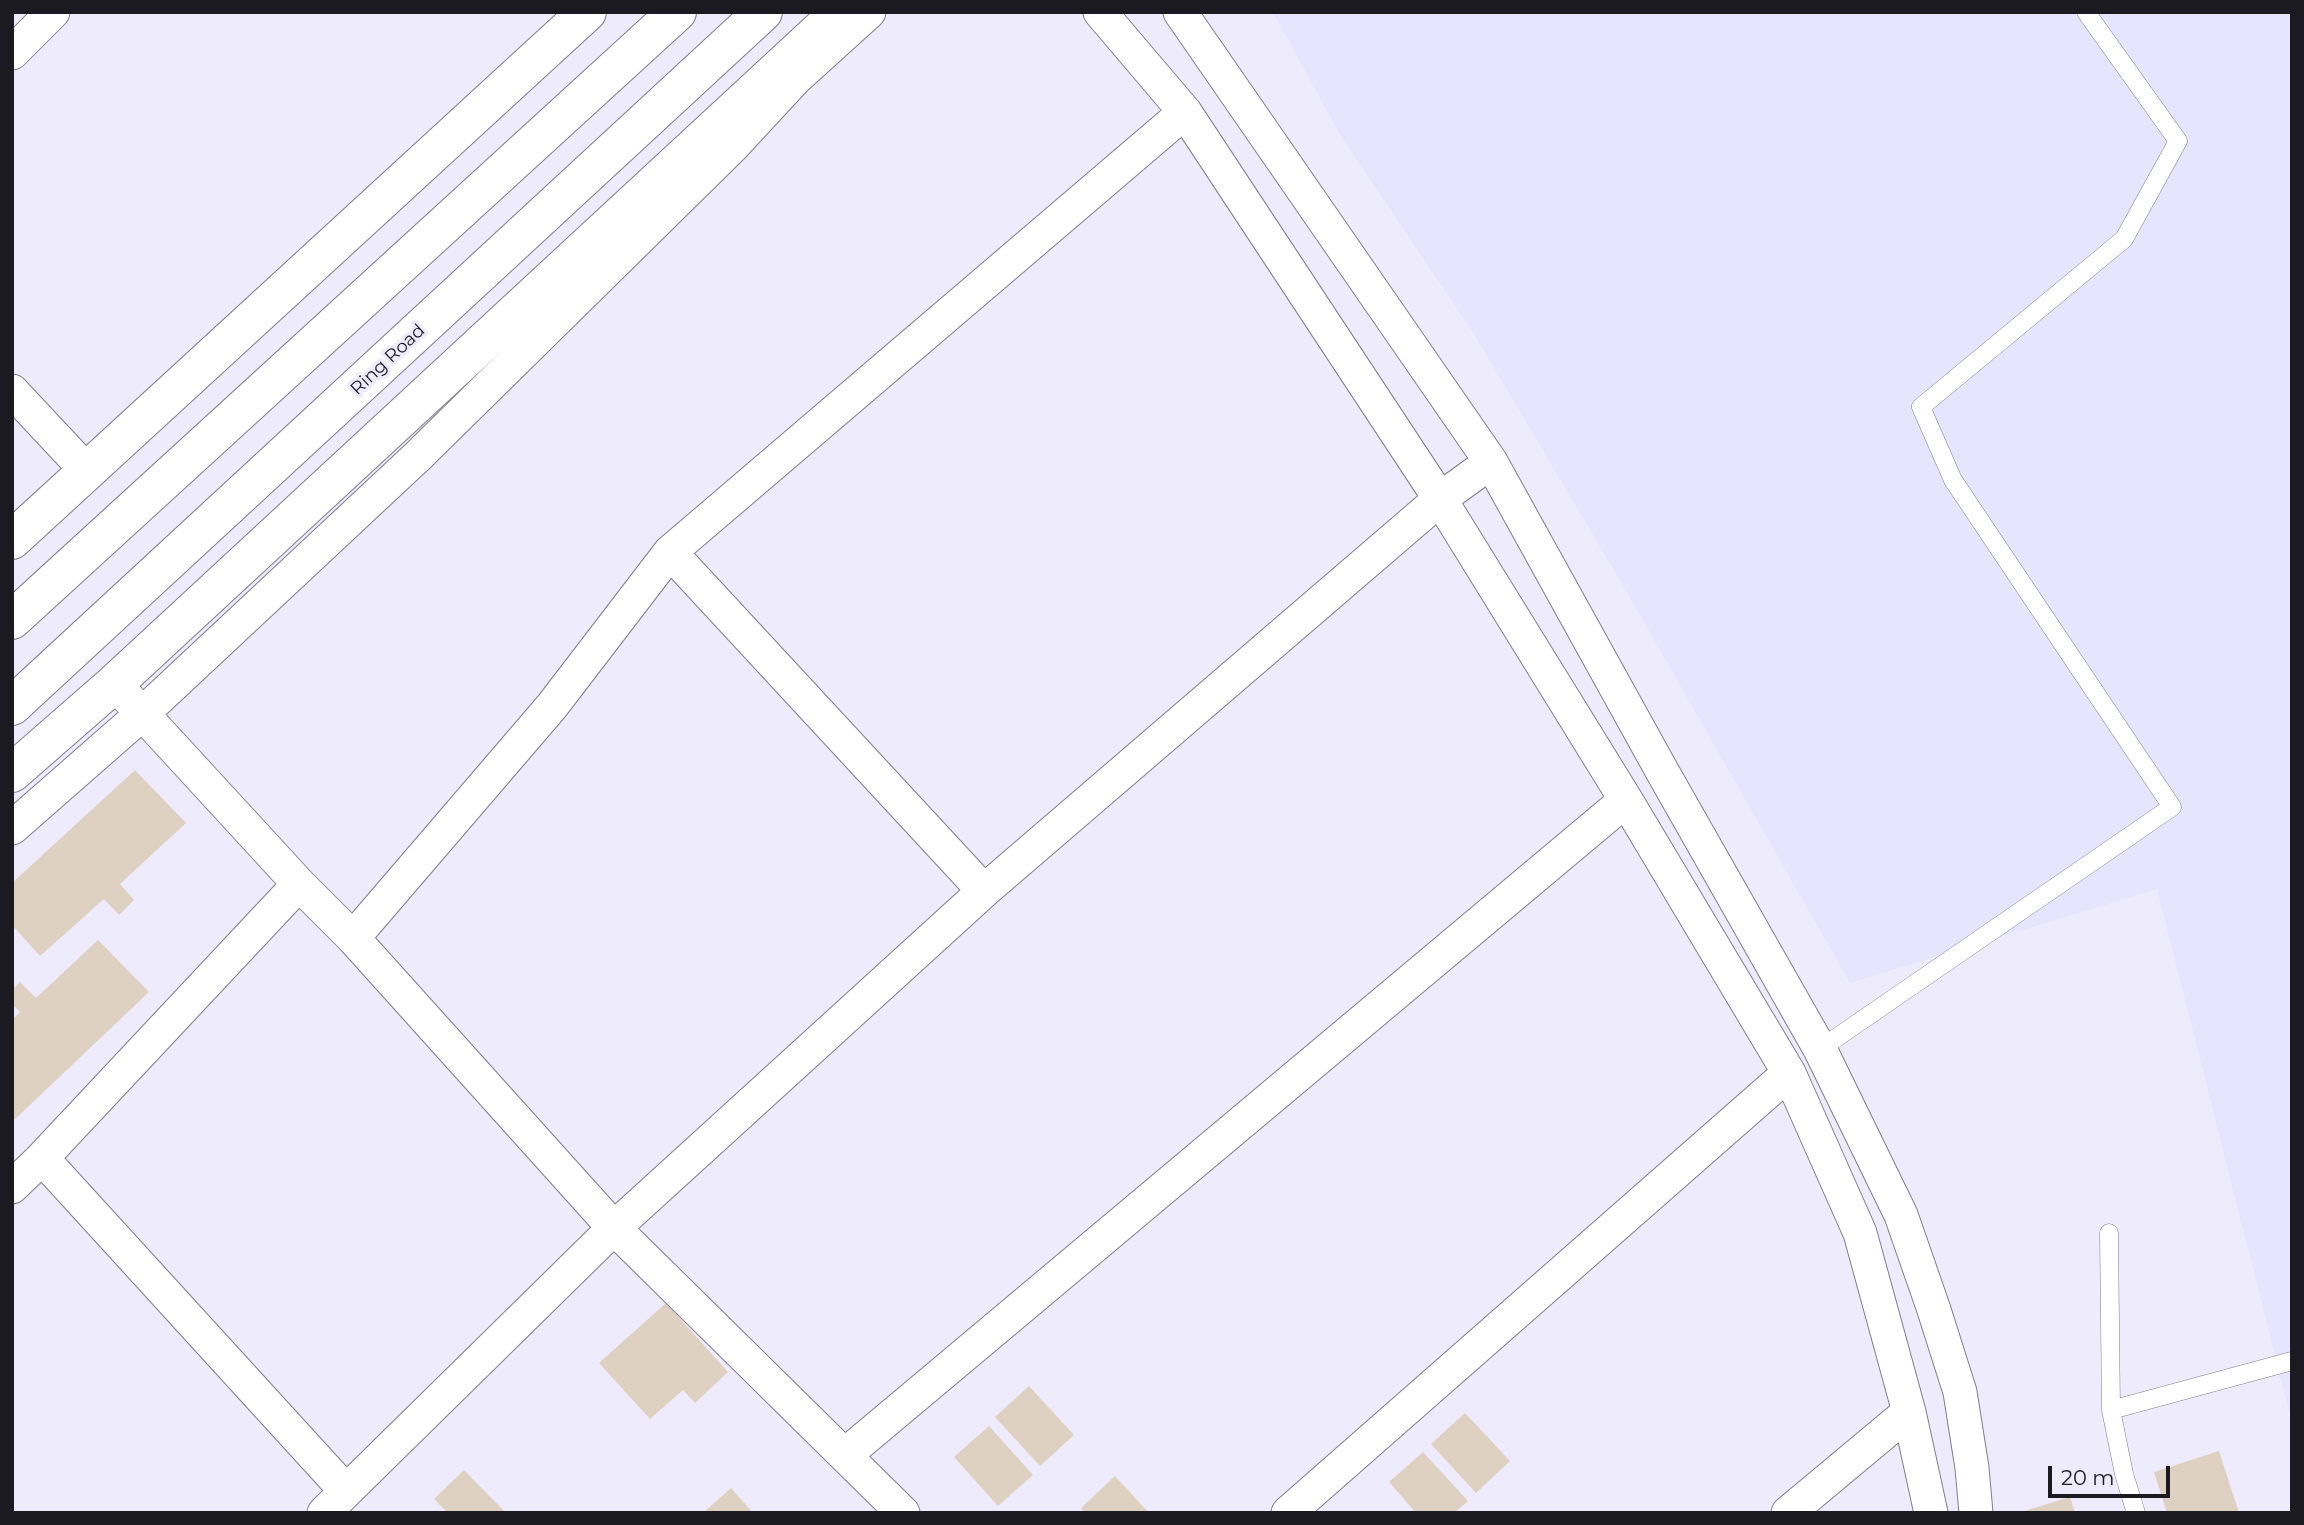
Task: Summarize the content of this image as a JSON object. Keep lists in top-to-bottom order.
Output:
{
  "streets": {
    "main road": ["Ring Road"]
  },
  "scale_bar": "20 m"
}
